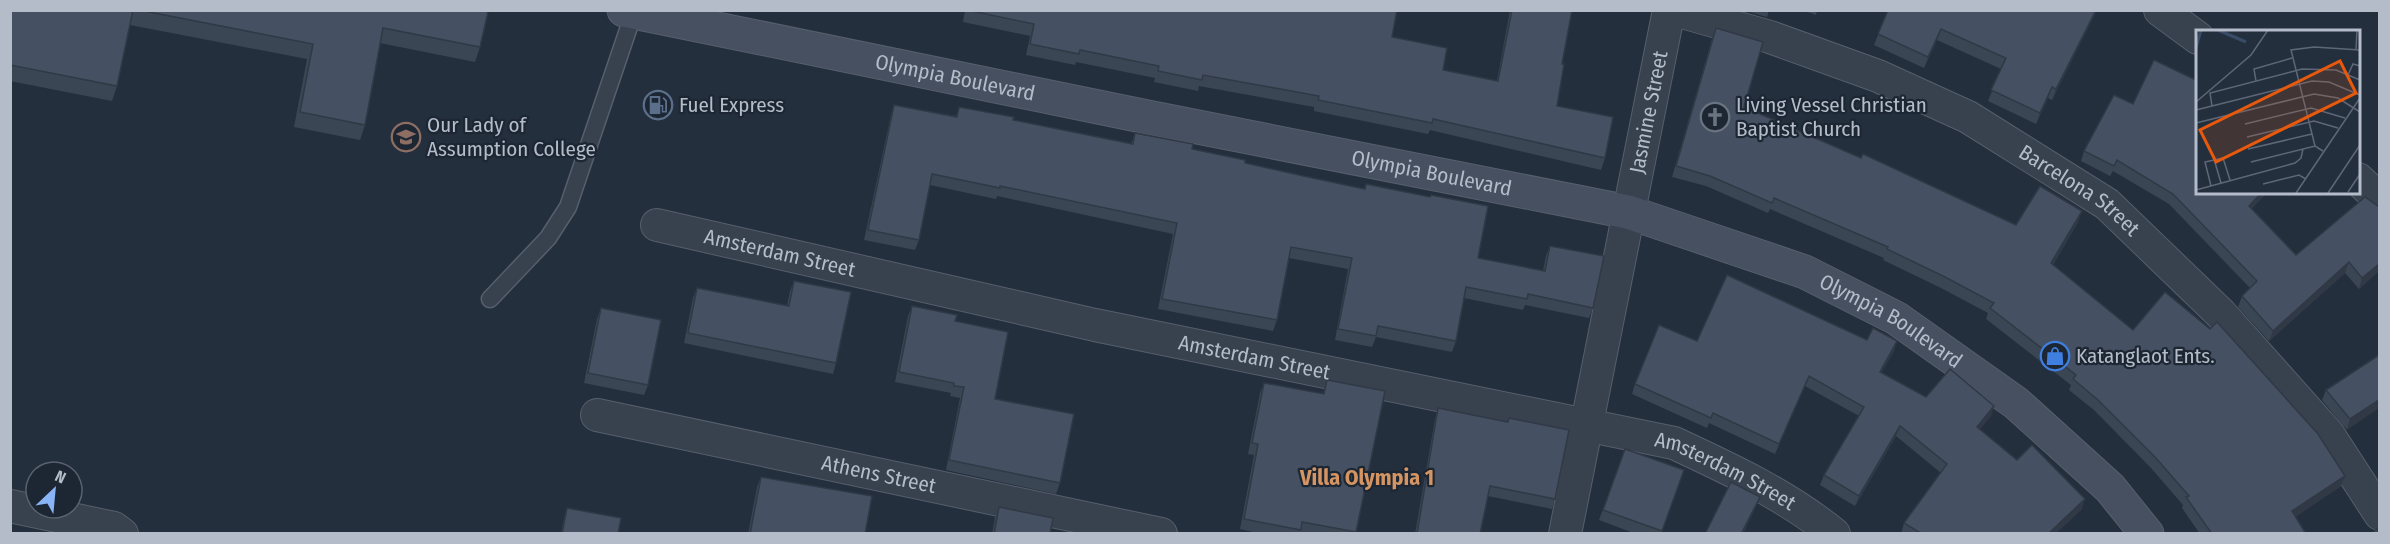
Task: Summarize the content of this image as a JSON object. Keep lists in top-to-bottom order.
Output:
{
  "streets": {
    "main road": ["Olympia Boulevard"],
    "street": [
      "Jasmine Street",
      "Barcelona Street",
      "Amsterdam Street",
      "Athens Street"
    ]
  },
  "crossings": [
    ["Olympia Boulevard", "Jasmine Street"],
    ["Jasmine Street", "Amsterdam Street"]
  ],
  "districts": ["Villa Olympia 1"],
  "places": {
    "fuel station": ["Fuel Express"],
    "church": ["Living Vessel Christian Baptist Church"],
    "school or university": ["Our Lady of Assumption College"],
    "shop": ["Katanglaot Ents."]
  },
  "north": "top right"
}
